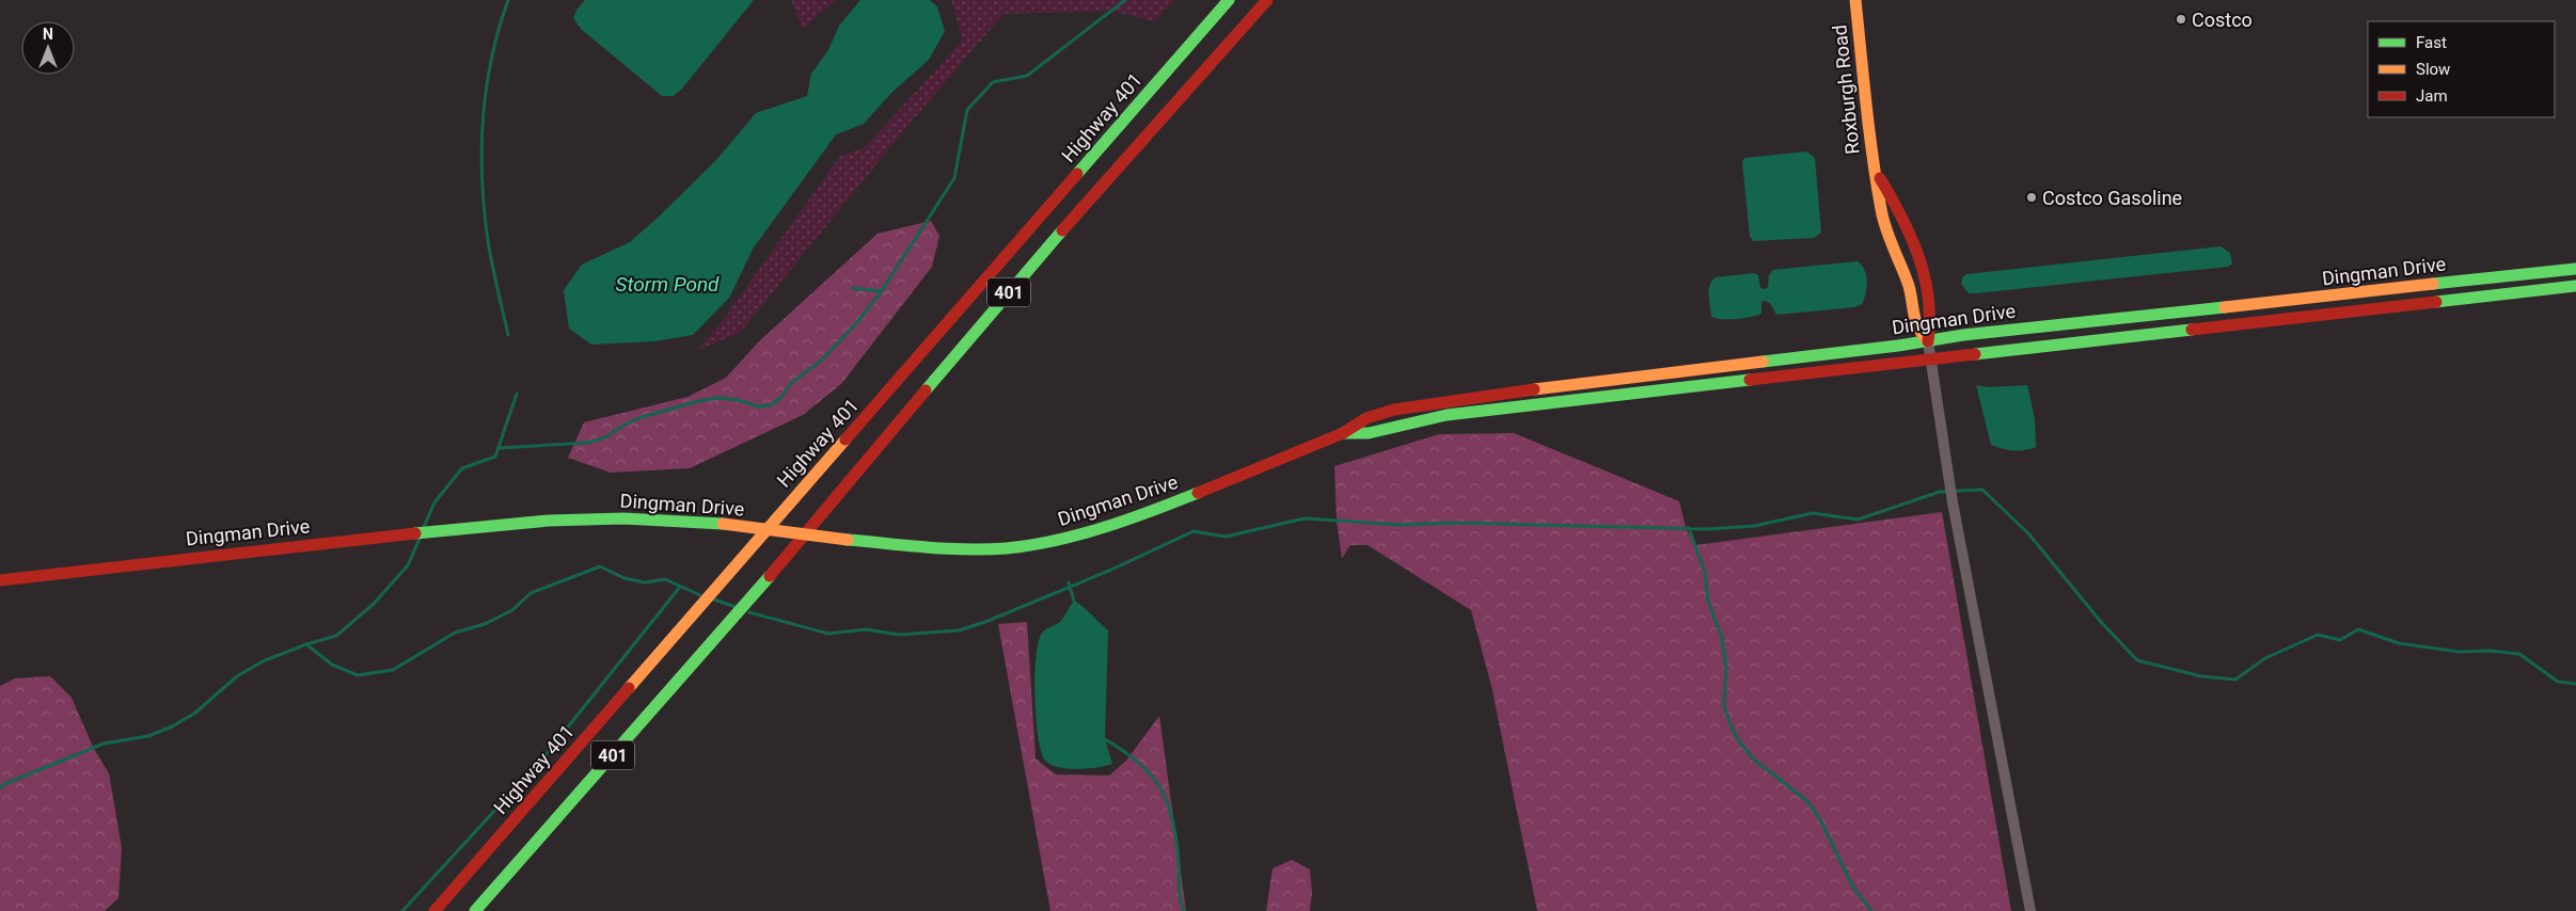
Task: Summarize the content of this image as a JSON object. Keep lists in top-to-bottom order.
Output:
{
  "streets": {
    "main road": [
      "Roxburgh Road",
      "Highway 401",
      "Dingman Drive",
      "401"
    ]
  },
  "crossings": [
    ["Roxburgh Road", "Dingman Drive"]
  ],
  "water": ["Storm Pond"],
  "places": ["Costco", "Costco Gasoline"],
  "legend": ["Fast", "Slow", "Jam"],
  "north": "top"
}
